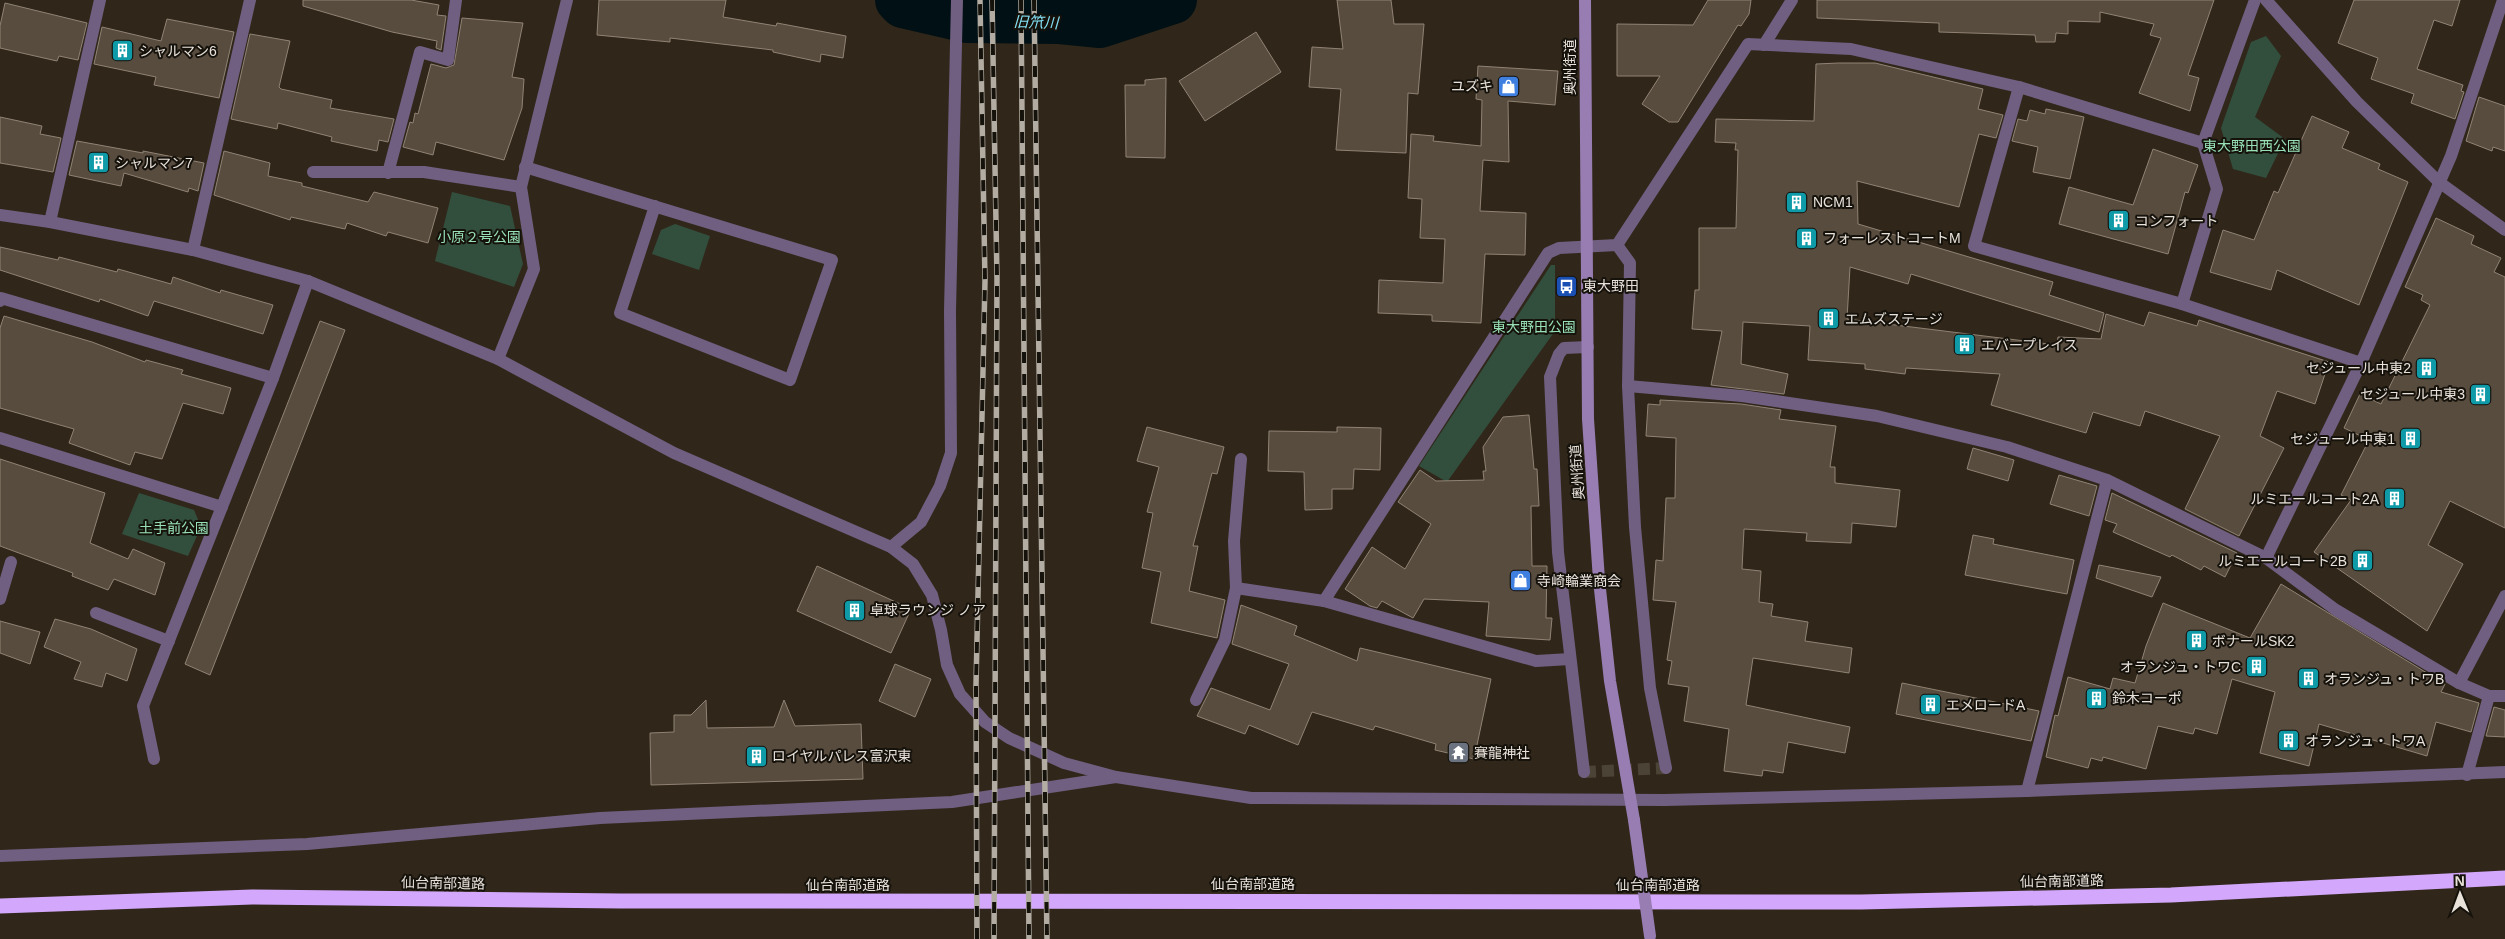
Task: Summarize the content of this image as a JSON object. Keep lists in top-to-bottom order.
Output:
{
  "streets": {
    "highway": ["仙台南部道路"],
    "main road": ["奥州街道"]
  },
  "water": ["旧笊川"],
  "parks": [
    "東大野田西公園",
    "小原２号公園",
    "東大野田公園",
    "土手前公園"
  ],
  "places": {
    "building": [
      "シャルマン6",
      "シャルマン7",
      "NCM1",
      "コンフォート",
      "フォーレストコートM",
      "エムズステージ",
      "エバープレイス",
      "セジュール中東2",
      "セジュール中東3",
      "セジュール中東1",
      "ルミエールコート2A",
      "ルミエールコート2B",
      "卓球ラウンジ ノア",
      "ボナールSK2",
      "オランジュ・トワC",
      "オランジュ・トワB",
      "鈴木コーポ",
      "エメロードA",
      "オランジュ・トワA",
      "ロイヤルパレス富沢東"
    ],
    "shop": ["ユズキ", "寺崎輪業商会"],
    "bus stop": ["東大野田"],
    "temple": ["賽龍神社"]
  },
  "north": "top"
}
